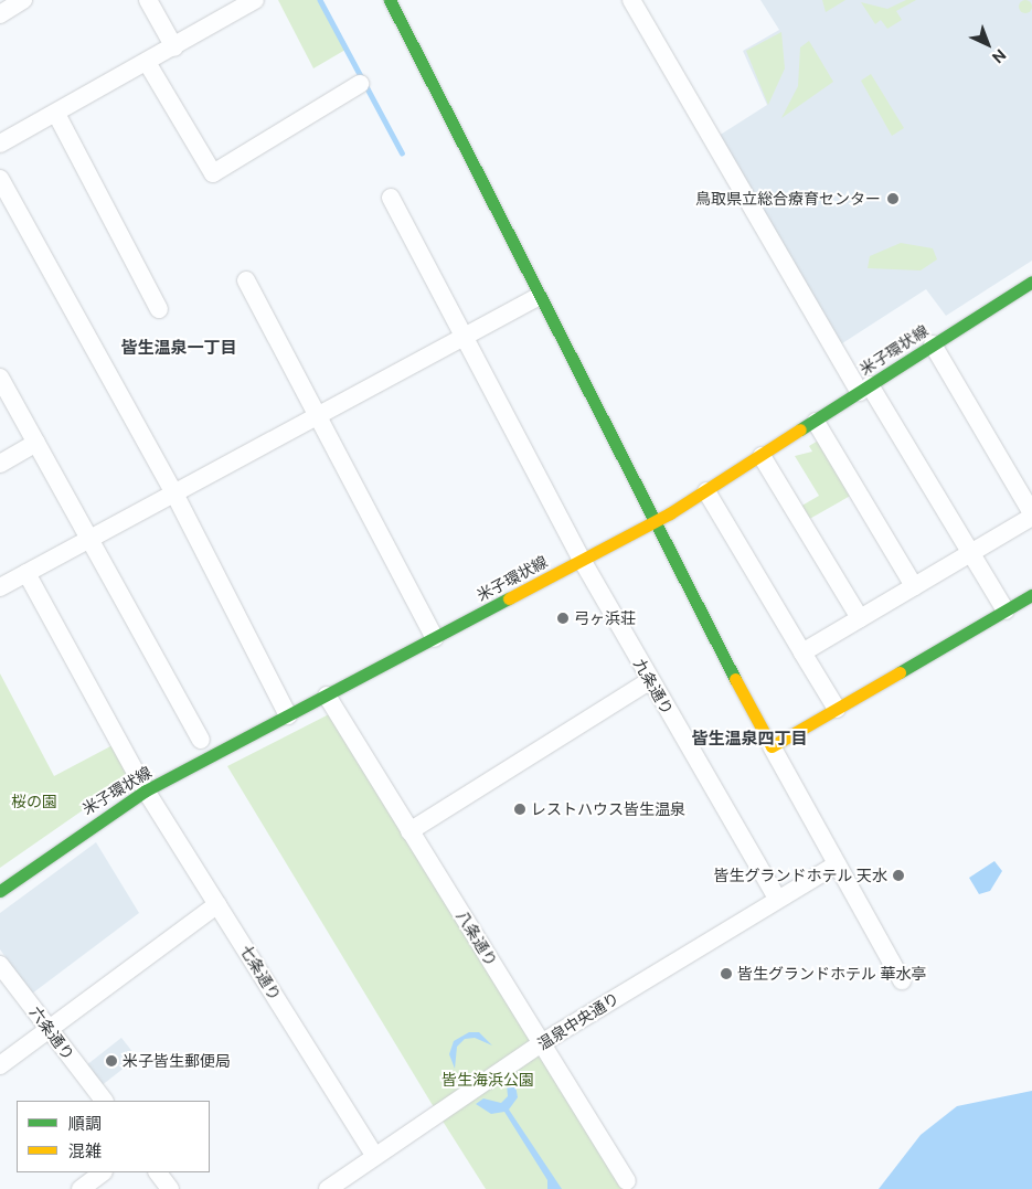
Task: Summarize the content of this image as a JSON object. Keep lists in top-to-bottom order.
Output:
{
  "streets": {
    "main road": ["米子環状線"],
    "street": [
      "九条通り",
      "八条通り",
      "七条通り",
      "温泉中央通り",
      "六条通り"
    ]
  },
  "crossings": [
    ["米子環状線", "九条通り"],
    ["米子環状線", "八条通り"],
    ["米子環状線", "七条通り"],
    ["九条通り", "温泉中央通り"],
    ["八条通り", "温泉中央通り"],
    ["七条通り", "温泉中央通り"]
  ],
  "districts": ["皆生温泉一丁目", "皆生温泉四丁目"],
  "parks": ["桜の園", "皆生海浜公園"],
  "places": [
    "鳥取県立総合療育センター",
    "弓ヶ浜荘",
    "レストハウス皆生温泉",
    "皆生グランドホテル 天水",
    "皆生グランドホテル 華水亭",
    "米子皆生郵便局"
  ],
  "legend": ["順調", "混雑"],
  "north": "bottom right"
}
